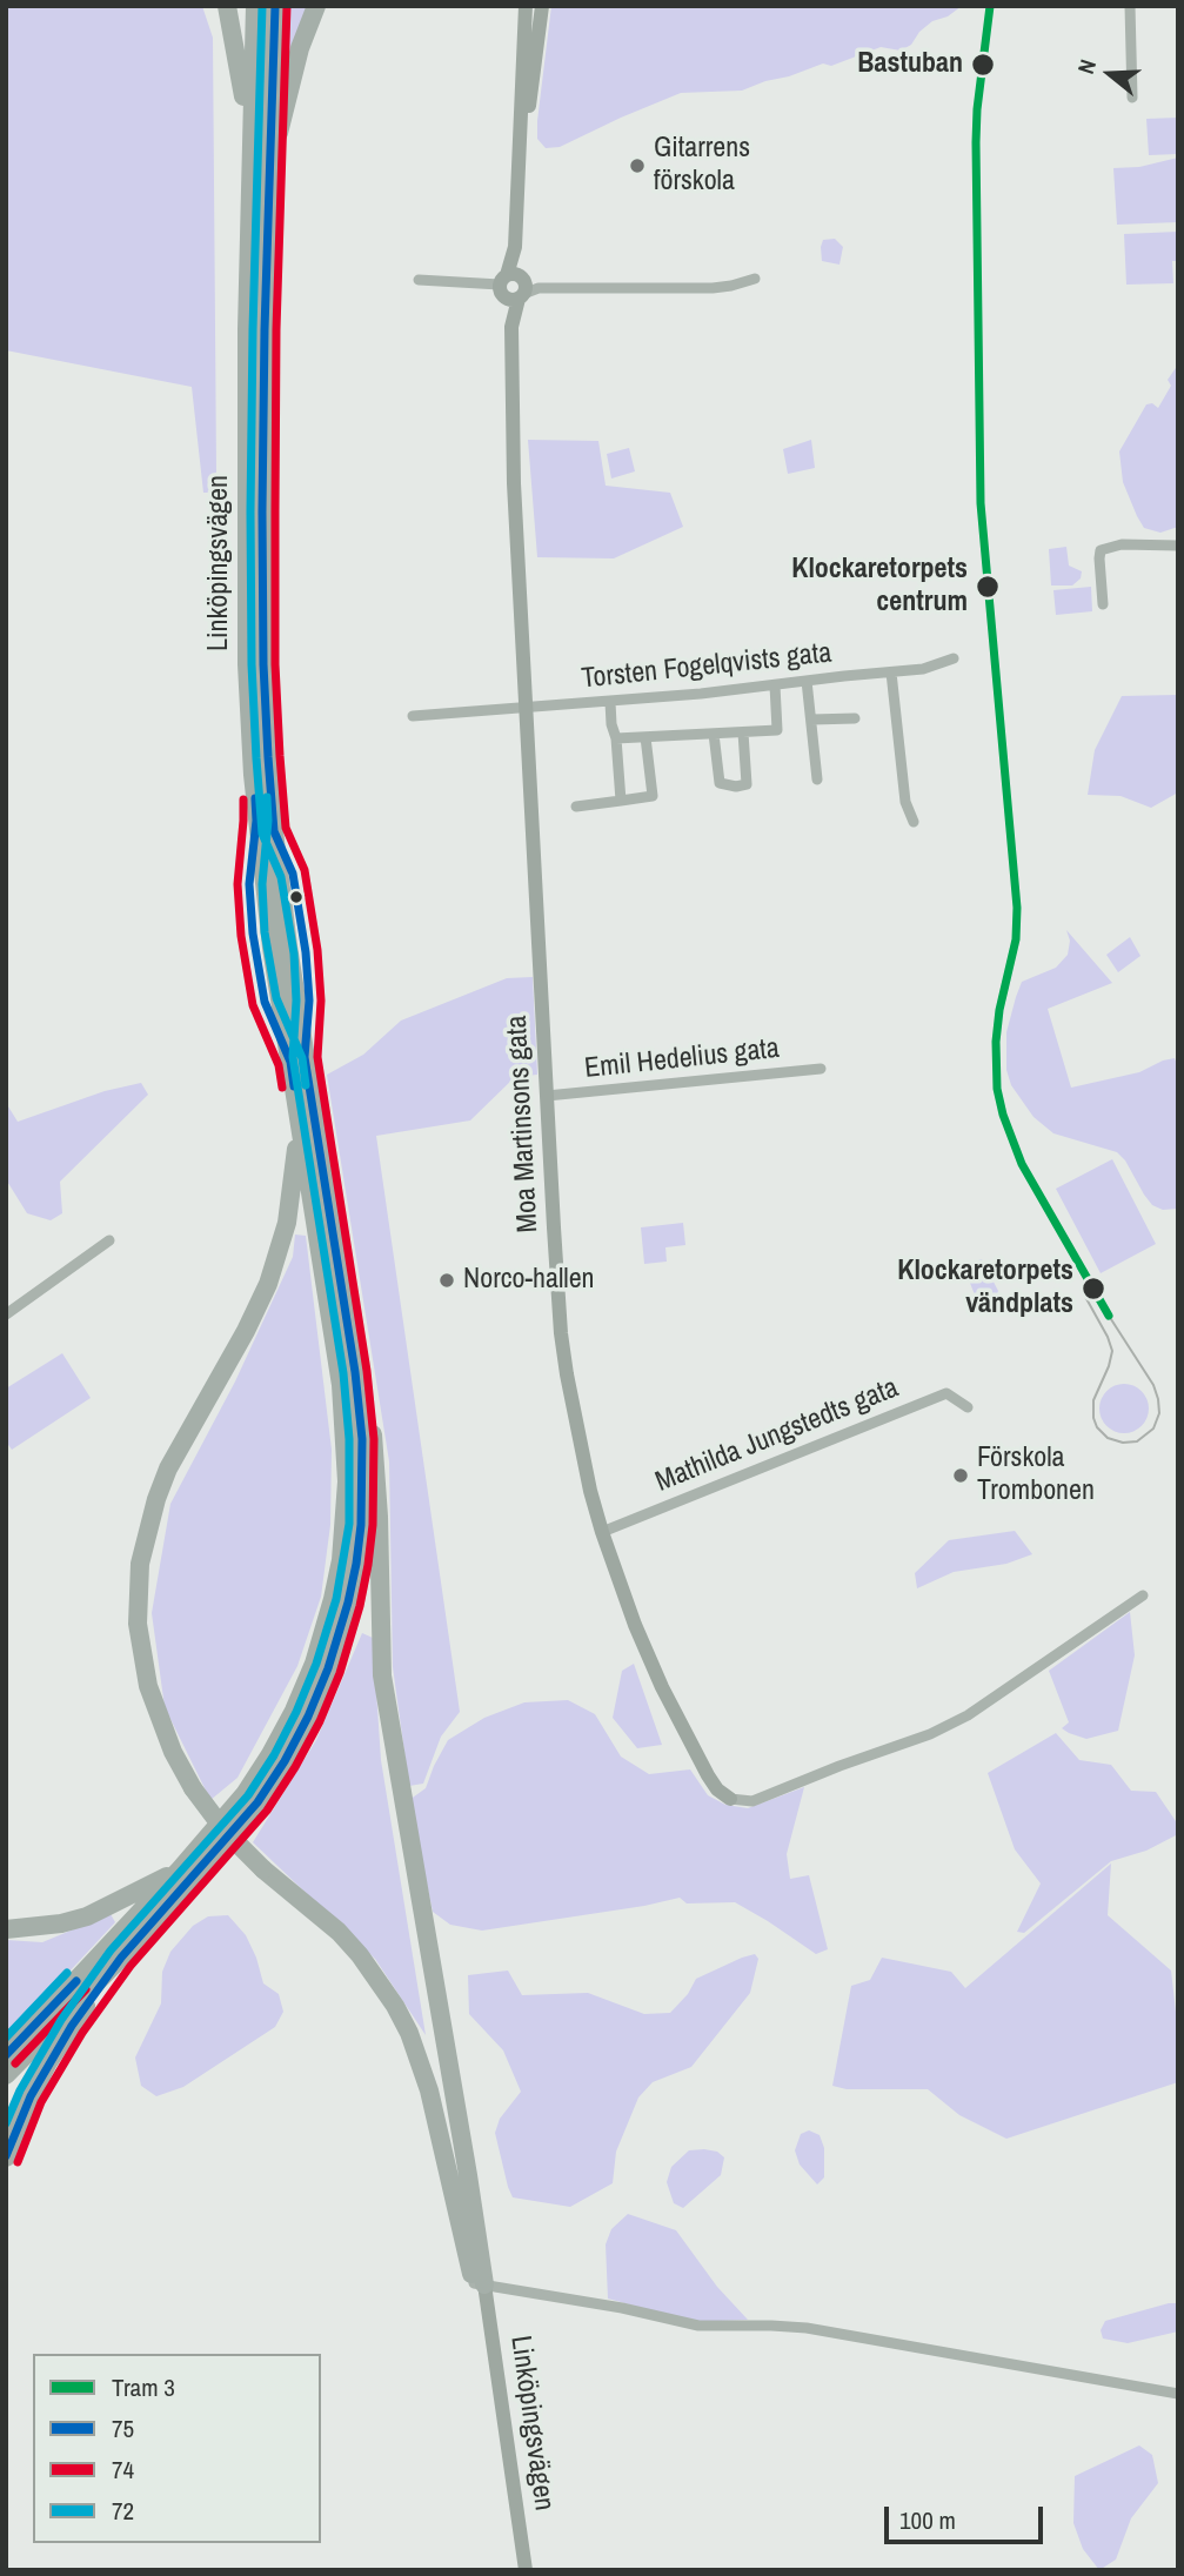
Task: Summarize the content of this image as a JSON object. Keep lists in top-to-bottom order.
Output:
{
  "streets": {
    "highway": ["Linköpingsvägen"],
    "street": [
      "Torsten Fogelqvists gata",
      "Emil Hedelius gata",
      "Moa Martinsons gata",
      "Mathilda Jungstedts gata"
    ]
  },
  "crossings": [
    ["Torsten Fogelqvists gata", "Moa Martinsons gata"],
    ["Emil Hedelius gata", "Moa Martinsons gata"],
    ["Moa Martinsons gata", "Mathilda Jungstedts gata"]
  ],
  "places": [
    "Bastuban",
    "Gitarrens förskola",
    "Klockaretorpets centrum",
    "Norco-hallen",
    "Klockaretorpets vändplats",
    "Förskola Trombonen"
  ],
  "lines": [
    "tram line 3",
    "transit line 75",
    "transit line 74",
    "transit line 72"
  ],
  "legend": [
    "Tram 3",
    "75",
    "74",
    "72"
  ],
  "scale_bar": "100 m",
  "north": "left"
}
